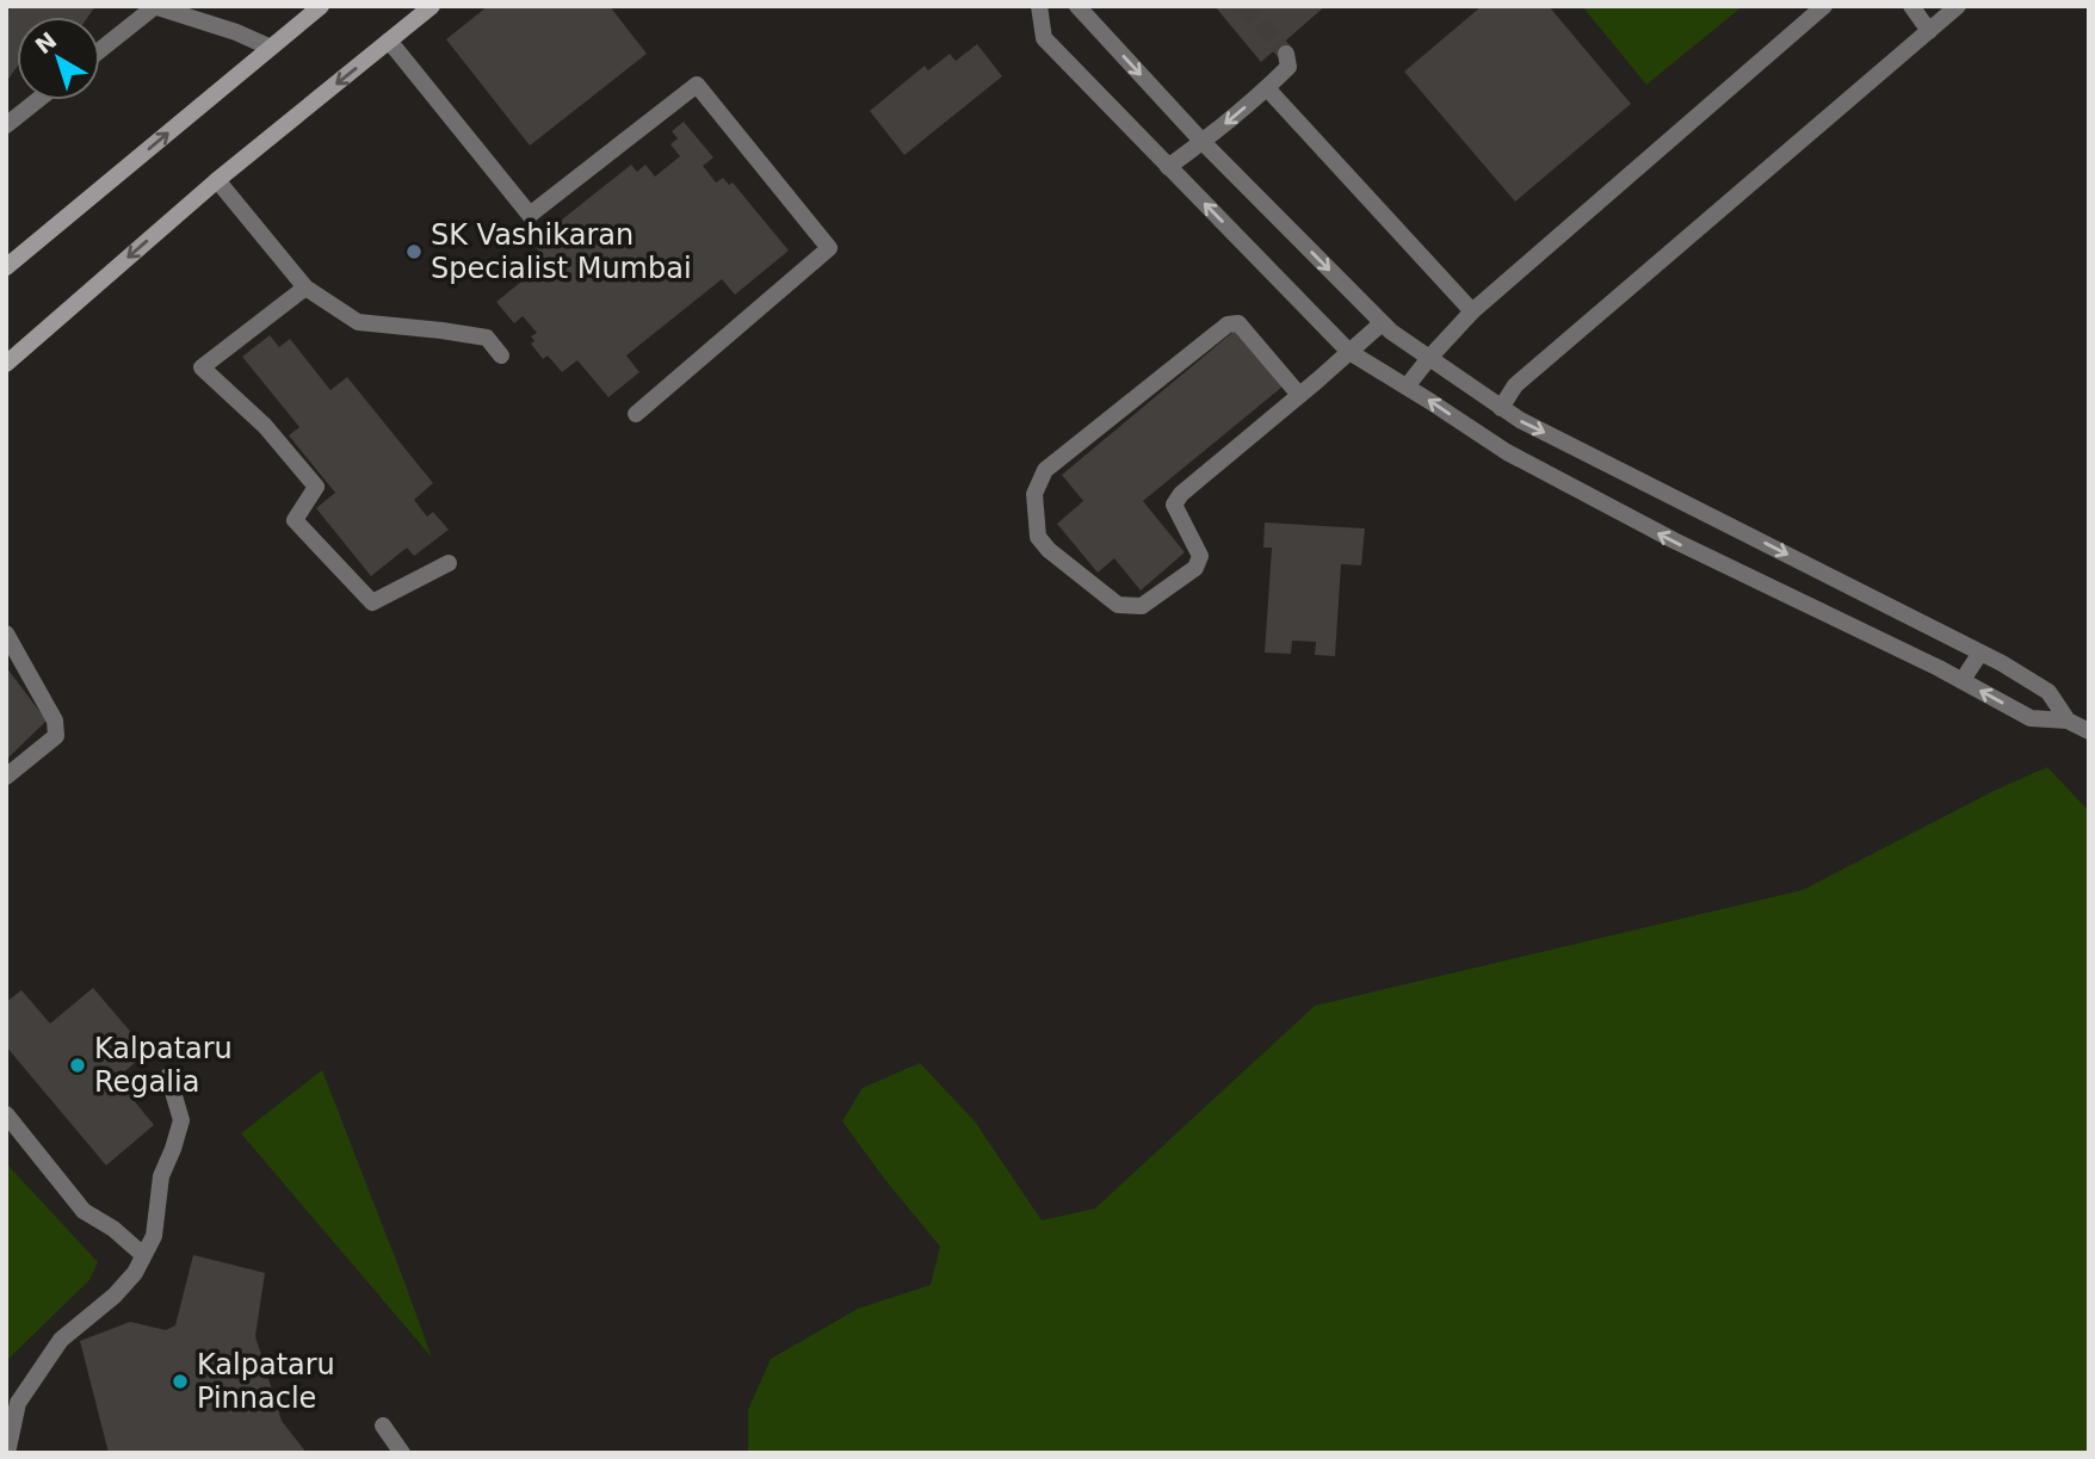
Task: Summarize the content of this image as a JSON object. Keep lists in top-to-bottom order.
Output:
{
  "places": ["SK Vashikaran Specialist Mumbai", "Kalpataru Regalia", "Kalpataru Pinnacle"],
  "north": "top left"
}
